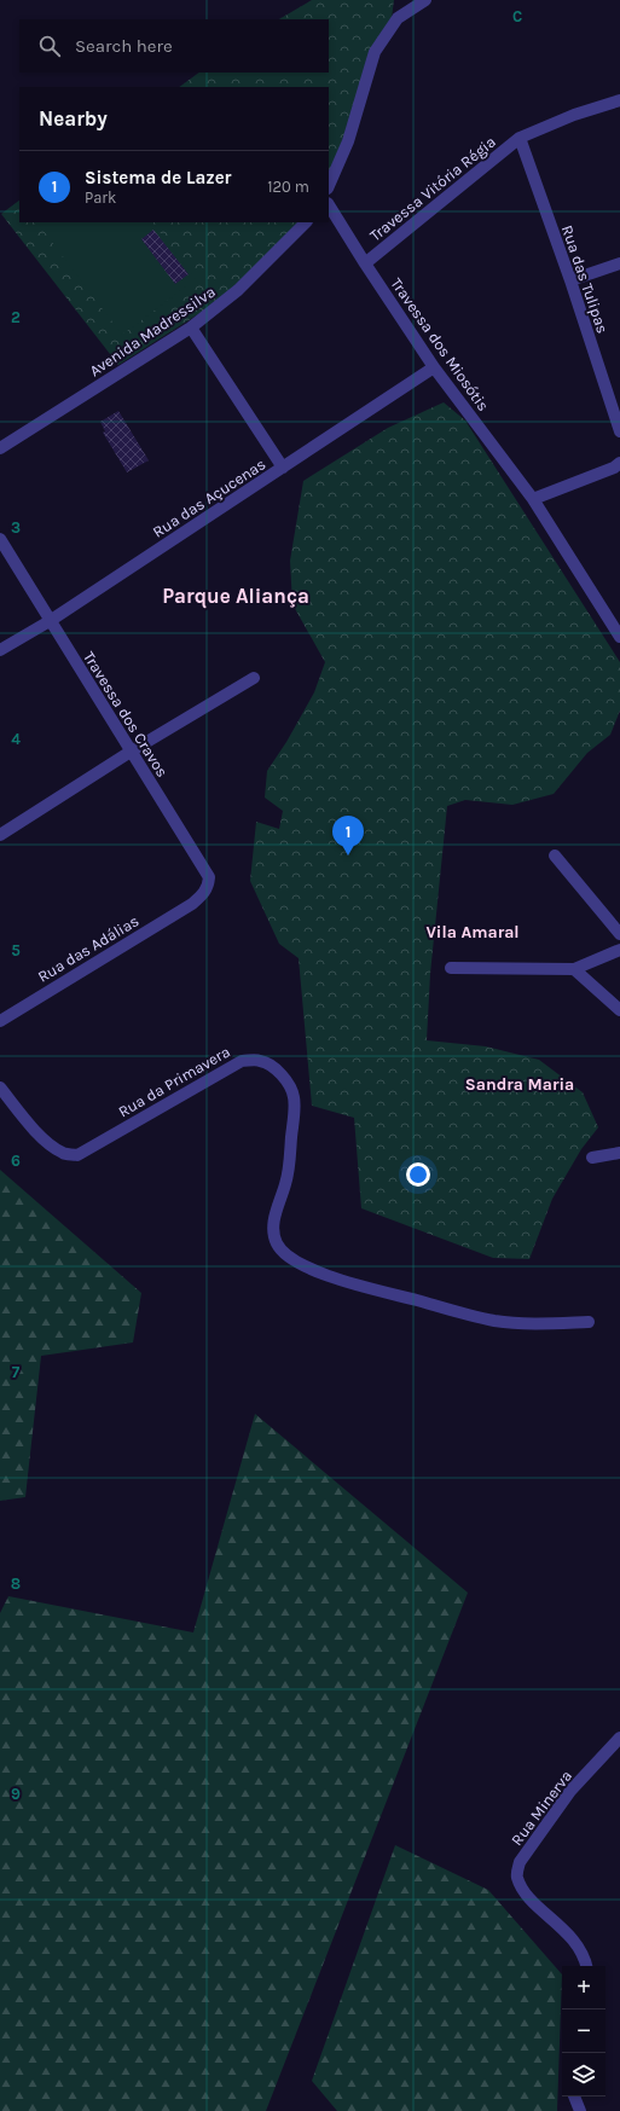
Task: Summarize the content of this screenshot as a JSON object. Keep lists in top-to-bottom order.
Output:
{
  "streets": {
    "street": [
      "Travessa Vitória Régia",
      "Rua das Tulipas",
      "Avenida Madressilva",
      "Travessa dos Miosótis",
      "Rua das Açucenas",
      "Travessa dos Cravos",
      "Rua das Adálias",
      "Rua da Primavera",
      "Rua Minerva"
    ]
  },
  "crossings": [
    ["Travessa Vitória Régia", "Rua das Tulipas"],
    ["Travessa Vitória Régia", "Travessa dos Miosótis"],
    ["Travessa dos Miosótis", "Rua das Açucenas"],
    ["Rua das Açucenas", "Travessa dos Cravos"],
    ["Travessa dos Cravos", "Rua das Adálias"]
  ],
  "districts": ["Parque Aliança", "Vila Amaral", "Sandra Maria"],
  "page": {
    "search": "Search here",
    "heading": "Nearby",
    "list": [
      {
        "mark": "1",
        "name": "Sistema de Lazer",
        "note": "Park",
        "value": "120 m"
      }
    ],
    "pins": "1",
    "map_buttons": ["+", "−"]
  },
  "grid": {
    "columns": ["C"],
    "rows": [
      "2",
      "3",
      "4",
      "5",
      "6",
      "7",
      "8",
      "9"
    ]
  }
}
